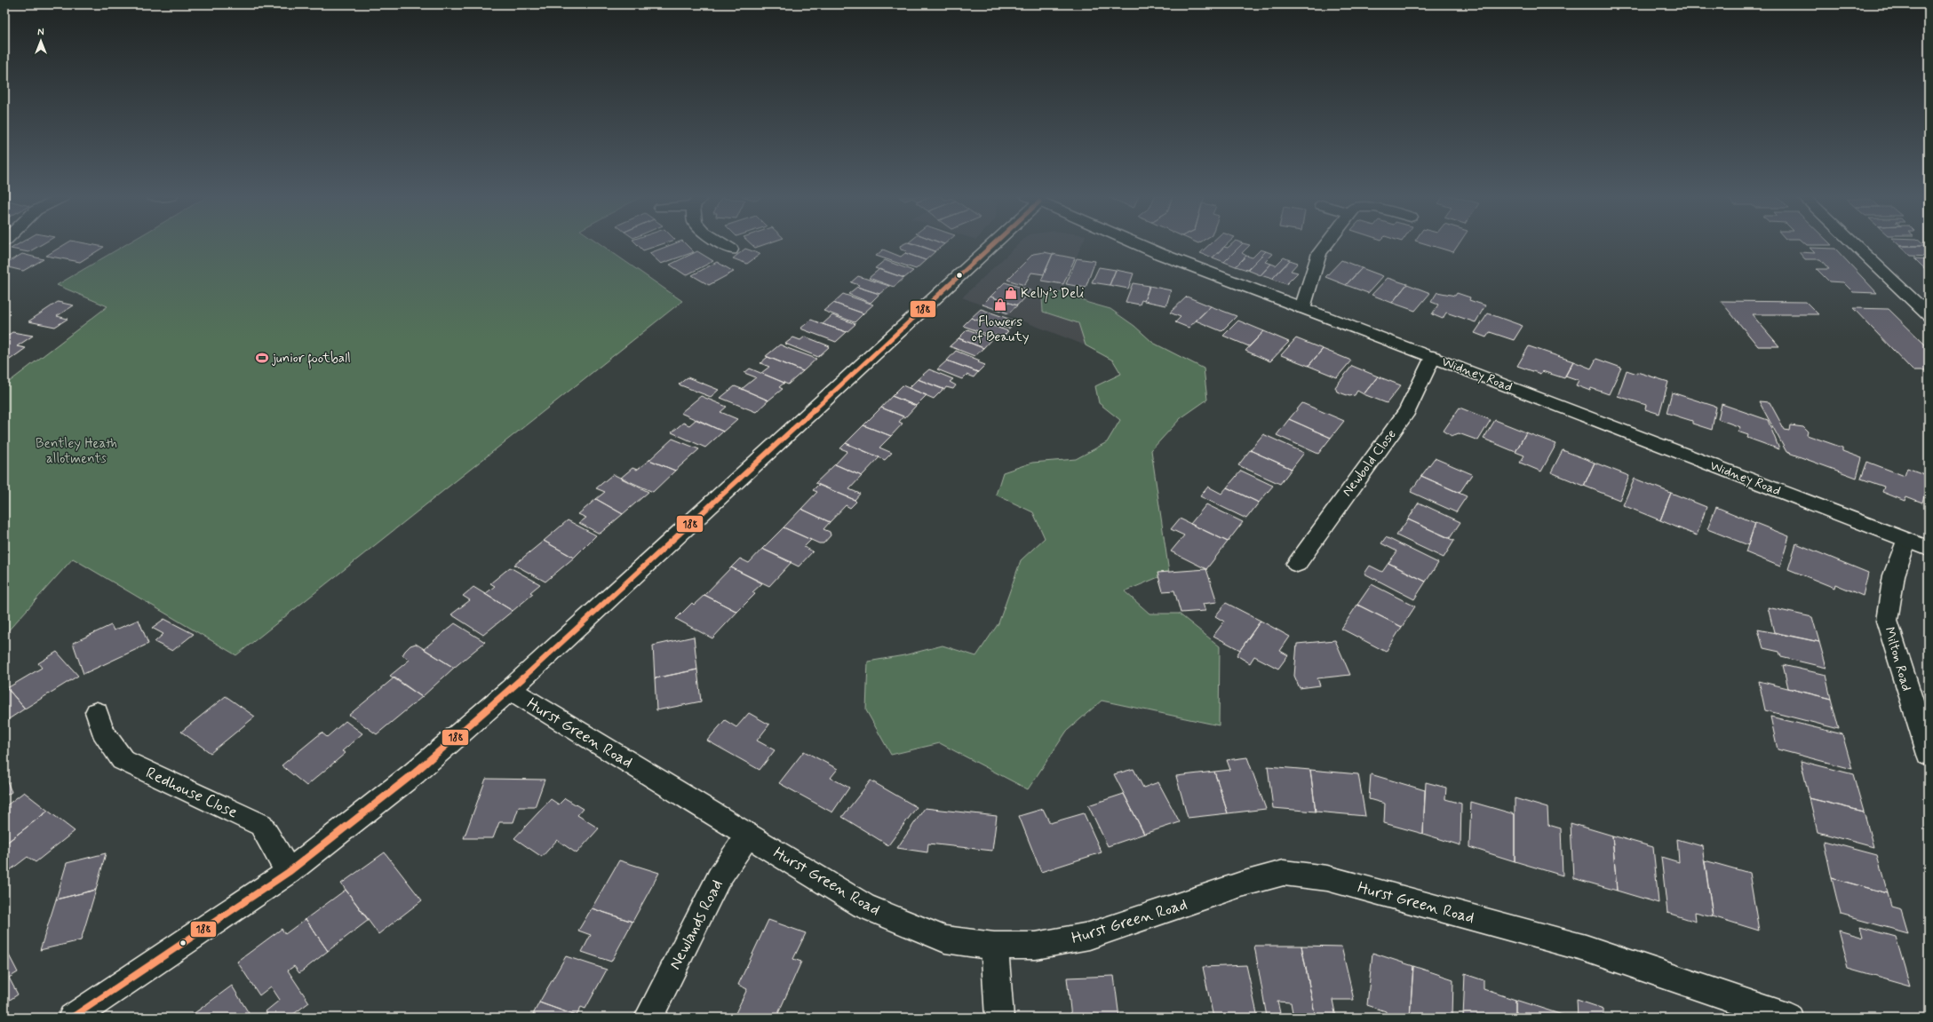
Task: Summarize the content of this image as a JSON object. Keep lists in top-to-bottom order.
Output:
{
  "streets": {
    "street": [
      "Widney Road",
      "Newbold Close",
      "Milton Road",
      "Hurst Green Road",
      "Redhouse Close",
      "Newlands Road"
    ]
  },
  "crossings": [
    ["Widney Road", "Newbold Close"],
    ["Widney Road", "Milton Road"],
    ["Hurst Green Road", "Newlands Road"]
  ],
  "parks": ["Bentley Heath allotments"],
  "places": {
    "shop": ["Kelly’s Deli", "Flowers of Beauty"],
    "sports": ["junior football"]
  },
  "lines": ["transit line 188"],
  "north": "top"
}
